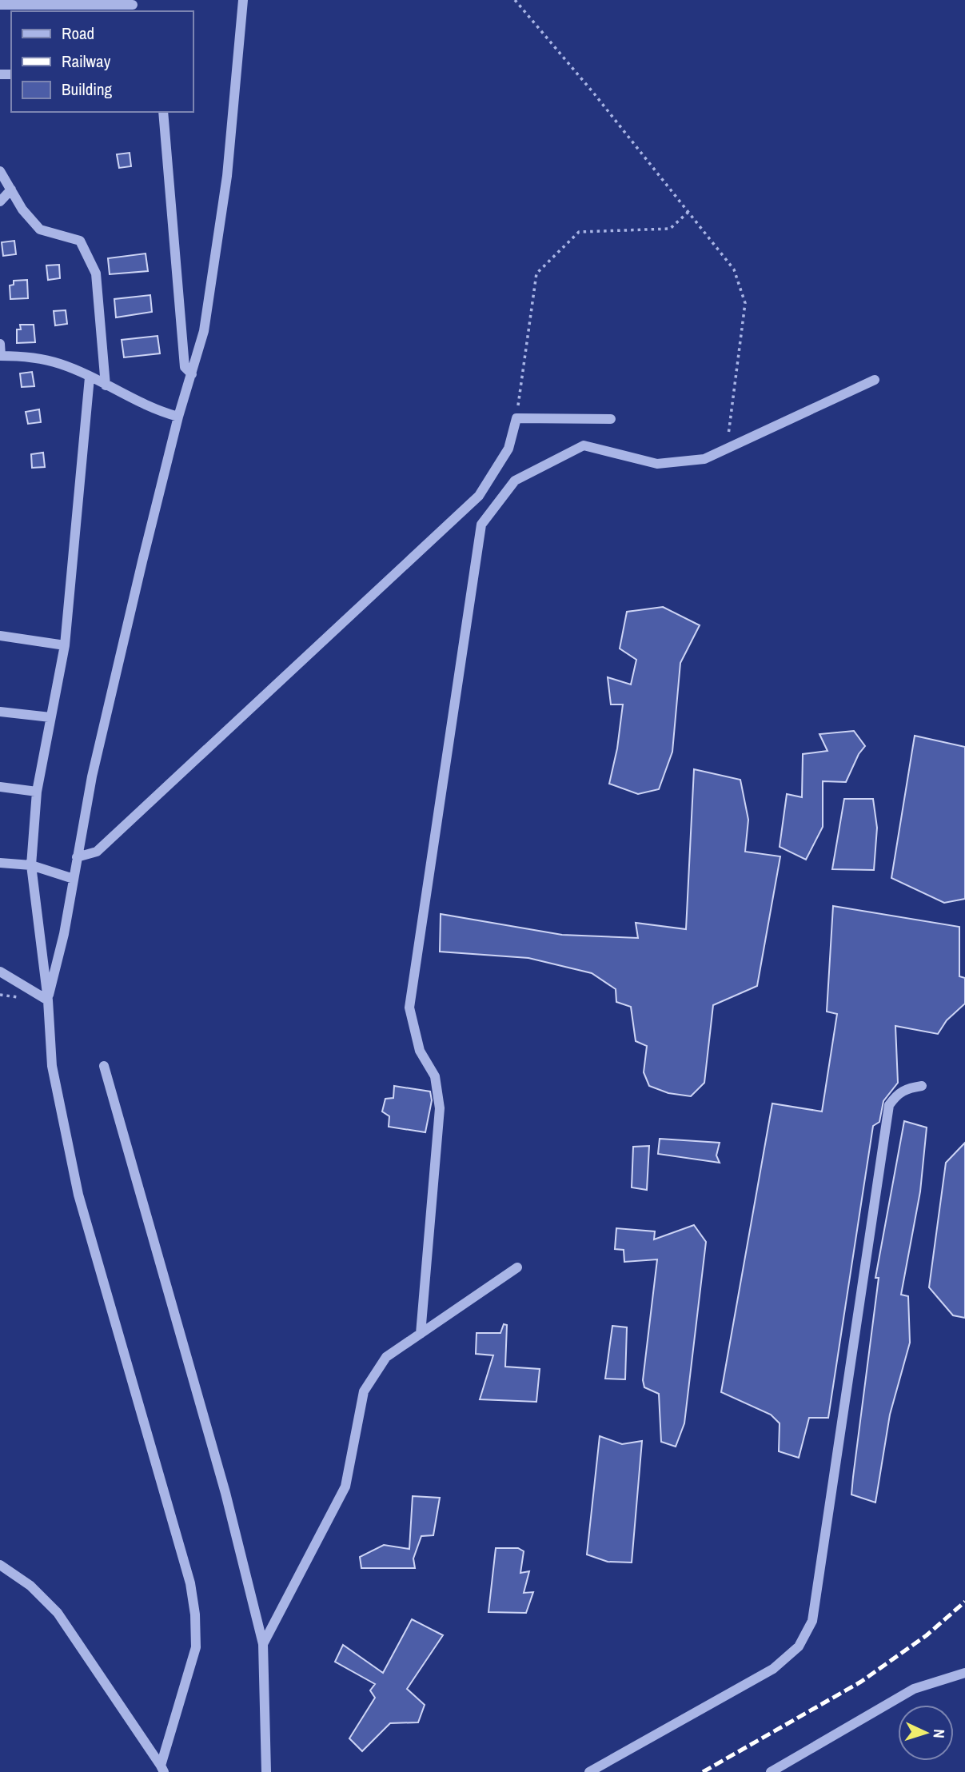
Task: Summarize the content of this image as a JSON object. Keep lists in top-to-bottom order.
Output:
{
  "legend": ["Road", "Railway", "Building"],
  "north": "right"
}
